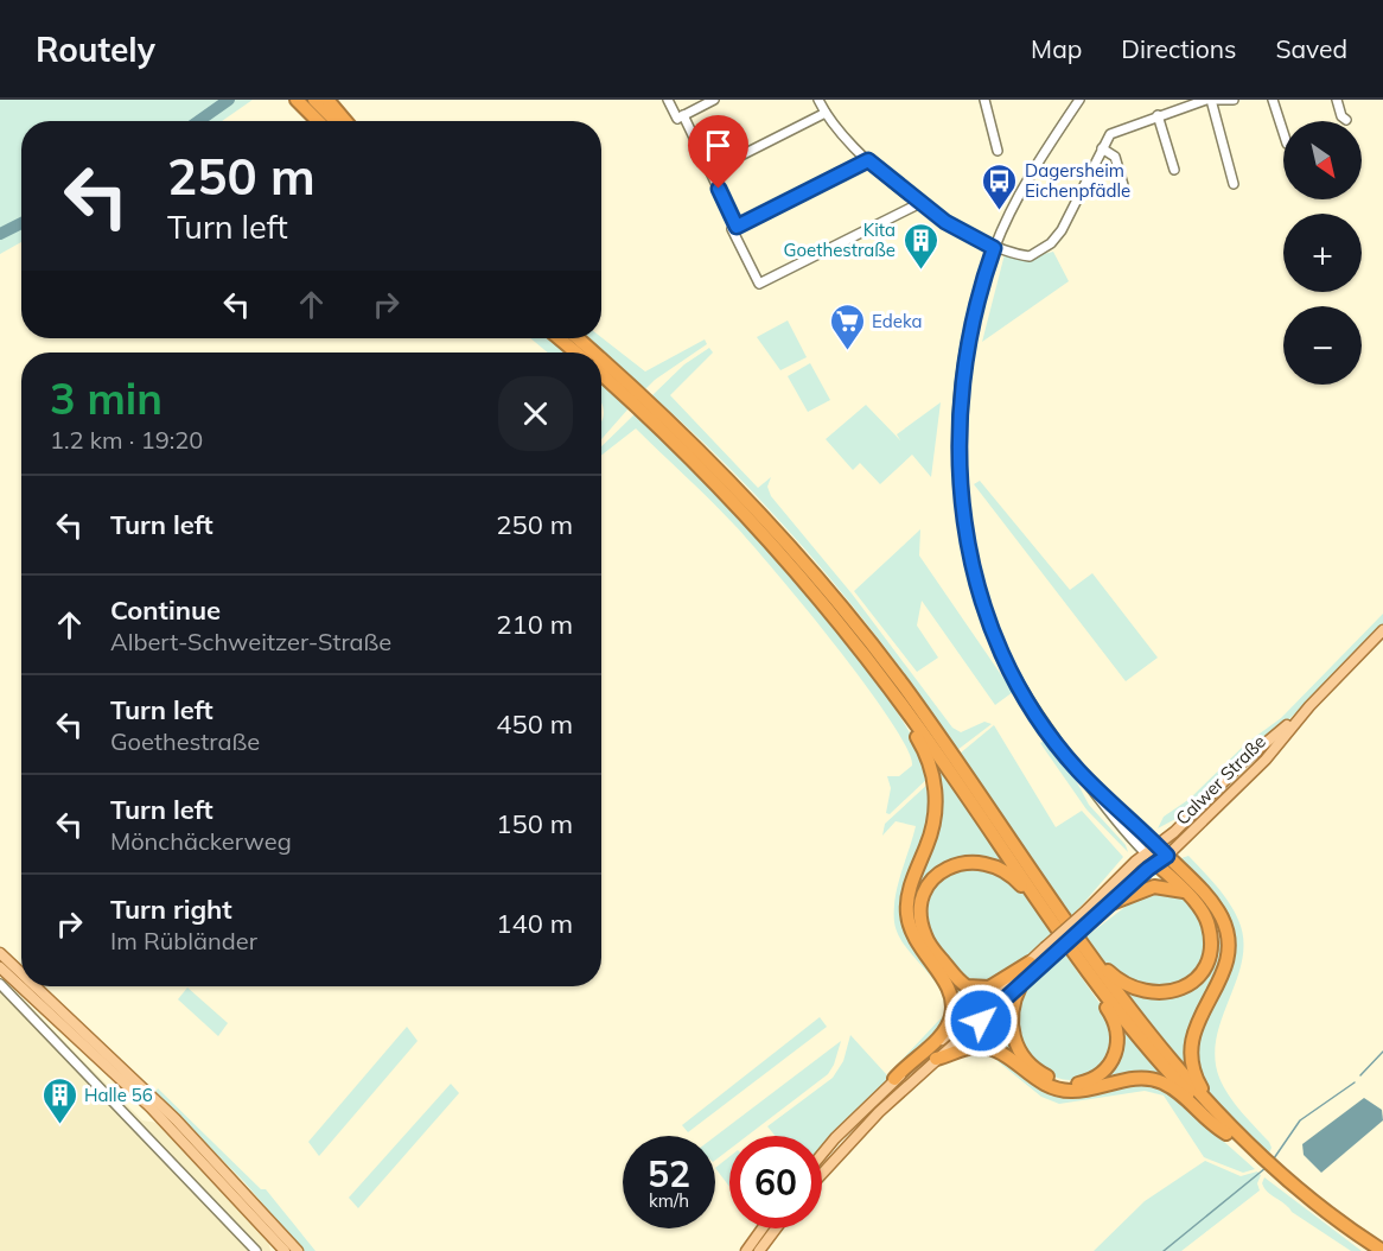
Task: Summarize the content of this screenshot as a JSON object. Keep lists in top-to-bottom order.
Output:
{
  "streets": {
    "main road": ["Calwer Straße"]
  },
  "places": {
    "bus stop": ["Dagersheim Eichenpfädle"],
    "building": ["Kita Goethestraße", "Halle 56"],
    "supermarket": ["Edeka"]
  },
  "north": "bottom right",
  "page": {
    "header": "Routely",
    "nav": ["Map", "Directions", "Saved"],
    "map_buttons": ["+", "−"],
    "turn": ["250 m", "Turn left"],
    "heading": ["3 min", "1.2 km · 19:20"],
    "list": [
      {
        "name": "Turn left",
        "value": "250 m"
      },
      {
        "name": "Continue",
        "note": "Albert-Schweitzer-Straße",
        "value": "210 m"
      },
      {
        "name": "Turn left",
        "note": "Goethestraße",
        "value": "450 m"
      },
      {
        "name": "Turn left",
        "note": "Mönchäckerweg",
        "value": "150 m"
      },
      {
        "name": "Turn right",
        "note": "Im Rübländer",
        "value": "140 m"
      }
    ],
    "speed": "52 km/h",
    "limit": "60"
  }
}
